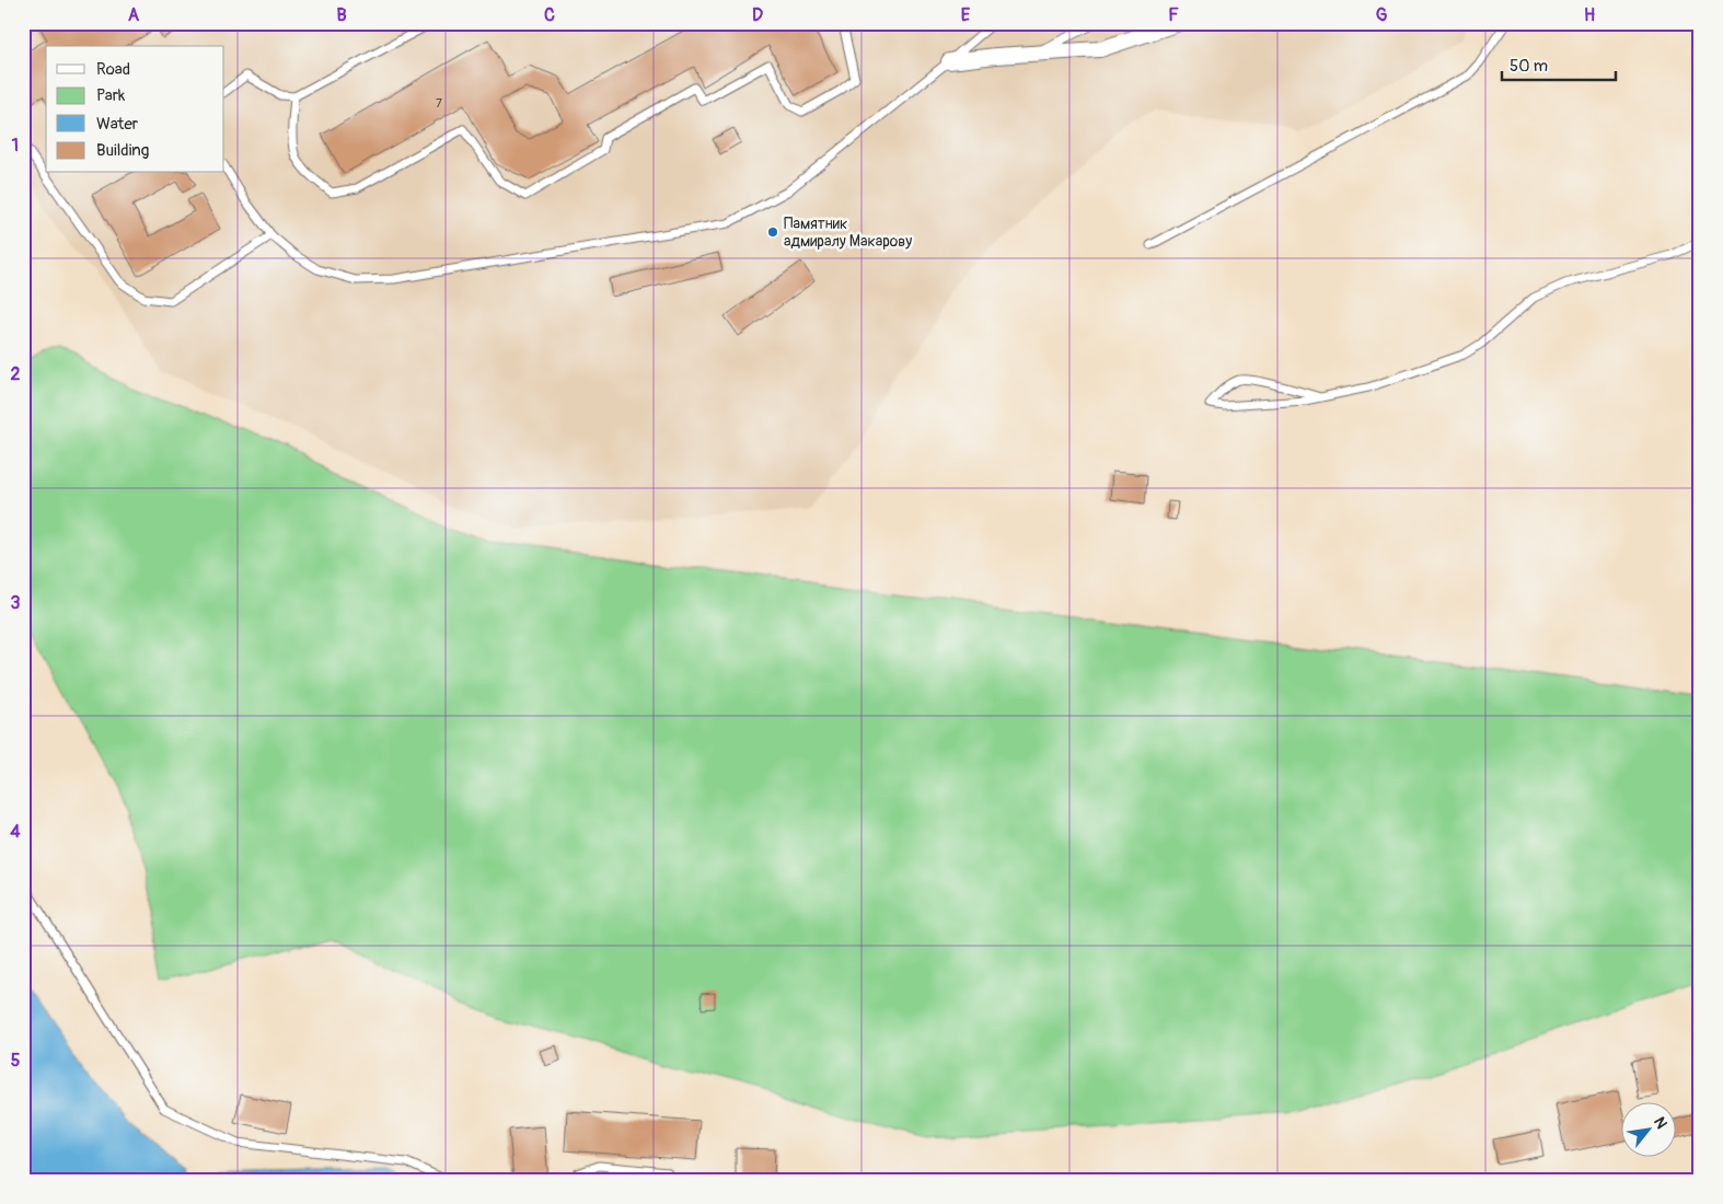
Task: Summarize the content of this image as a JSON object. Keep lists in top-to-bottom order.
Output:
{
  "places": ["Памятник адмиралу Макарову"],
  "house_numbers": ["7"],
  "legend": [
    "Road",
    "Park",
    "Water",
    "Building"
  ],
  "scale_bar": "50 m",
  "north": "top right",
  "grid": {
    "columns": [
      "A",
      "B",
      "C",
      "D",
      "E",
      "F",
      "G",
      "H"
    ],
    "rows": [
      "1",
      "2",
      "3",
      "4",
      "5"
    ]
  }
}
